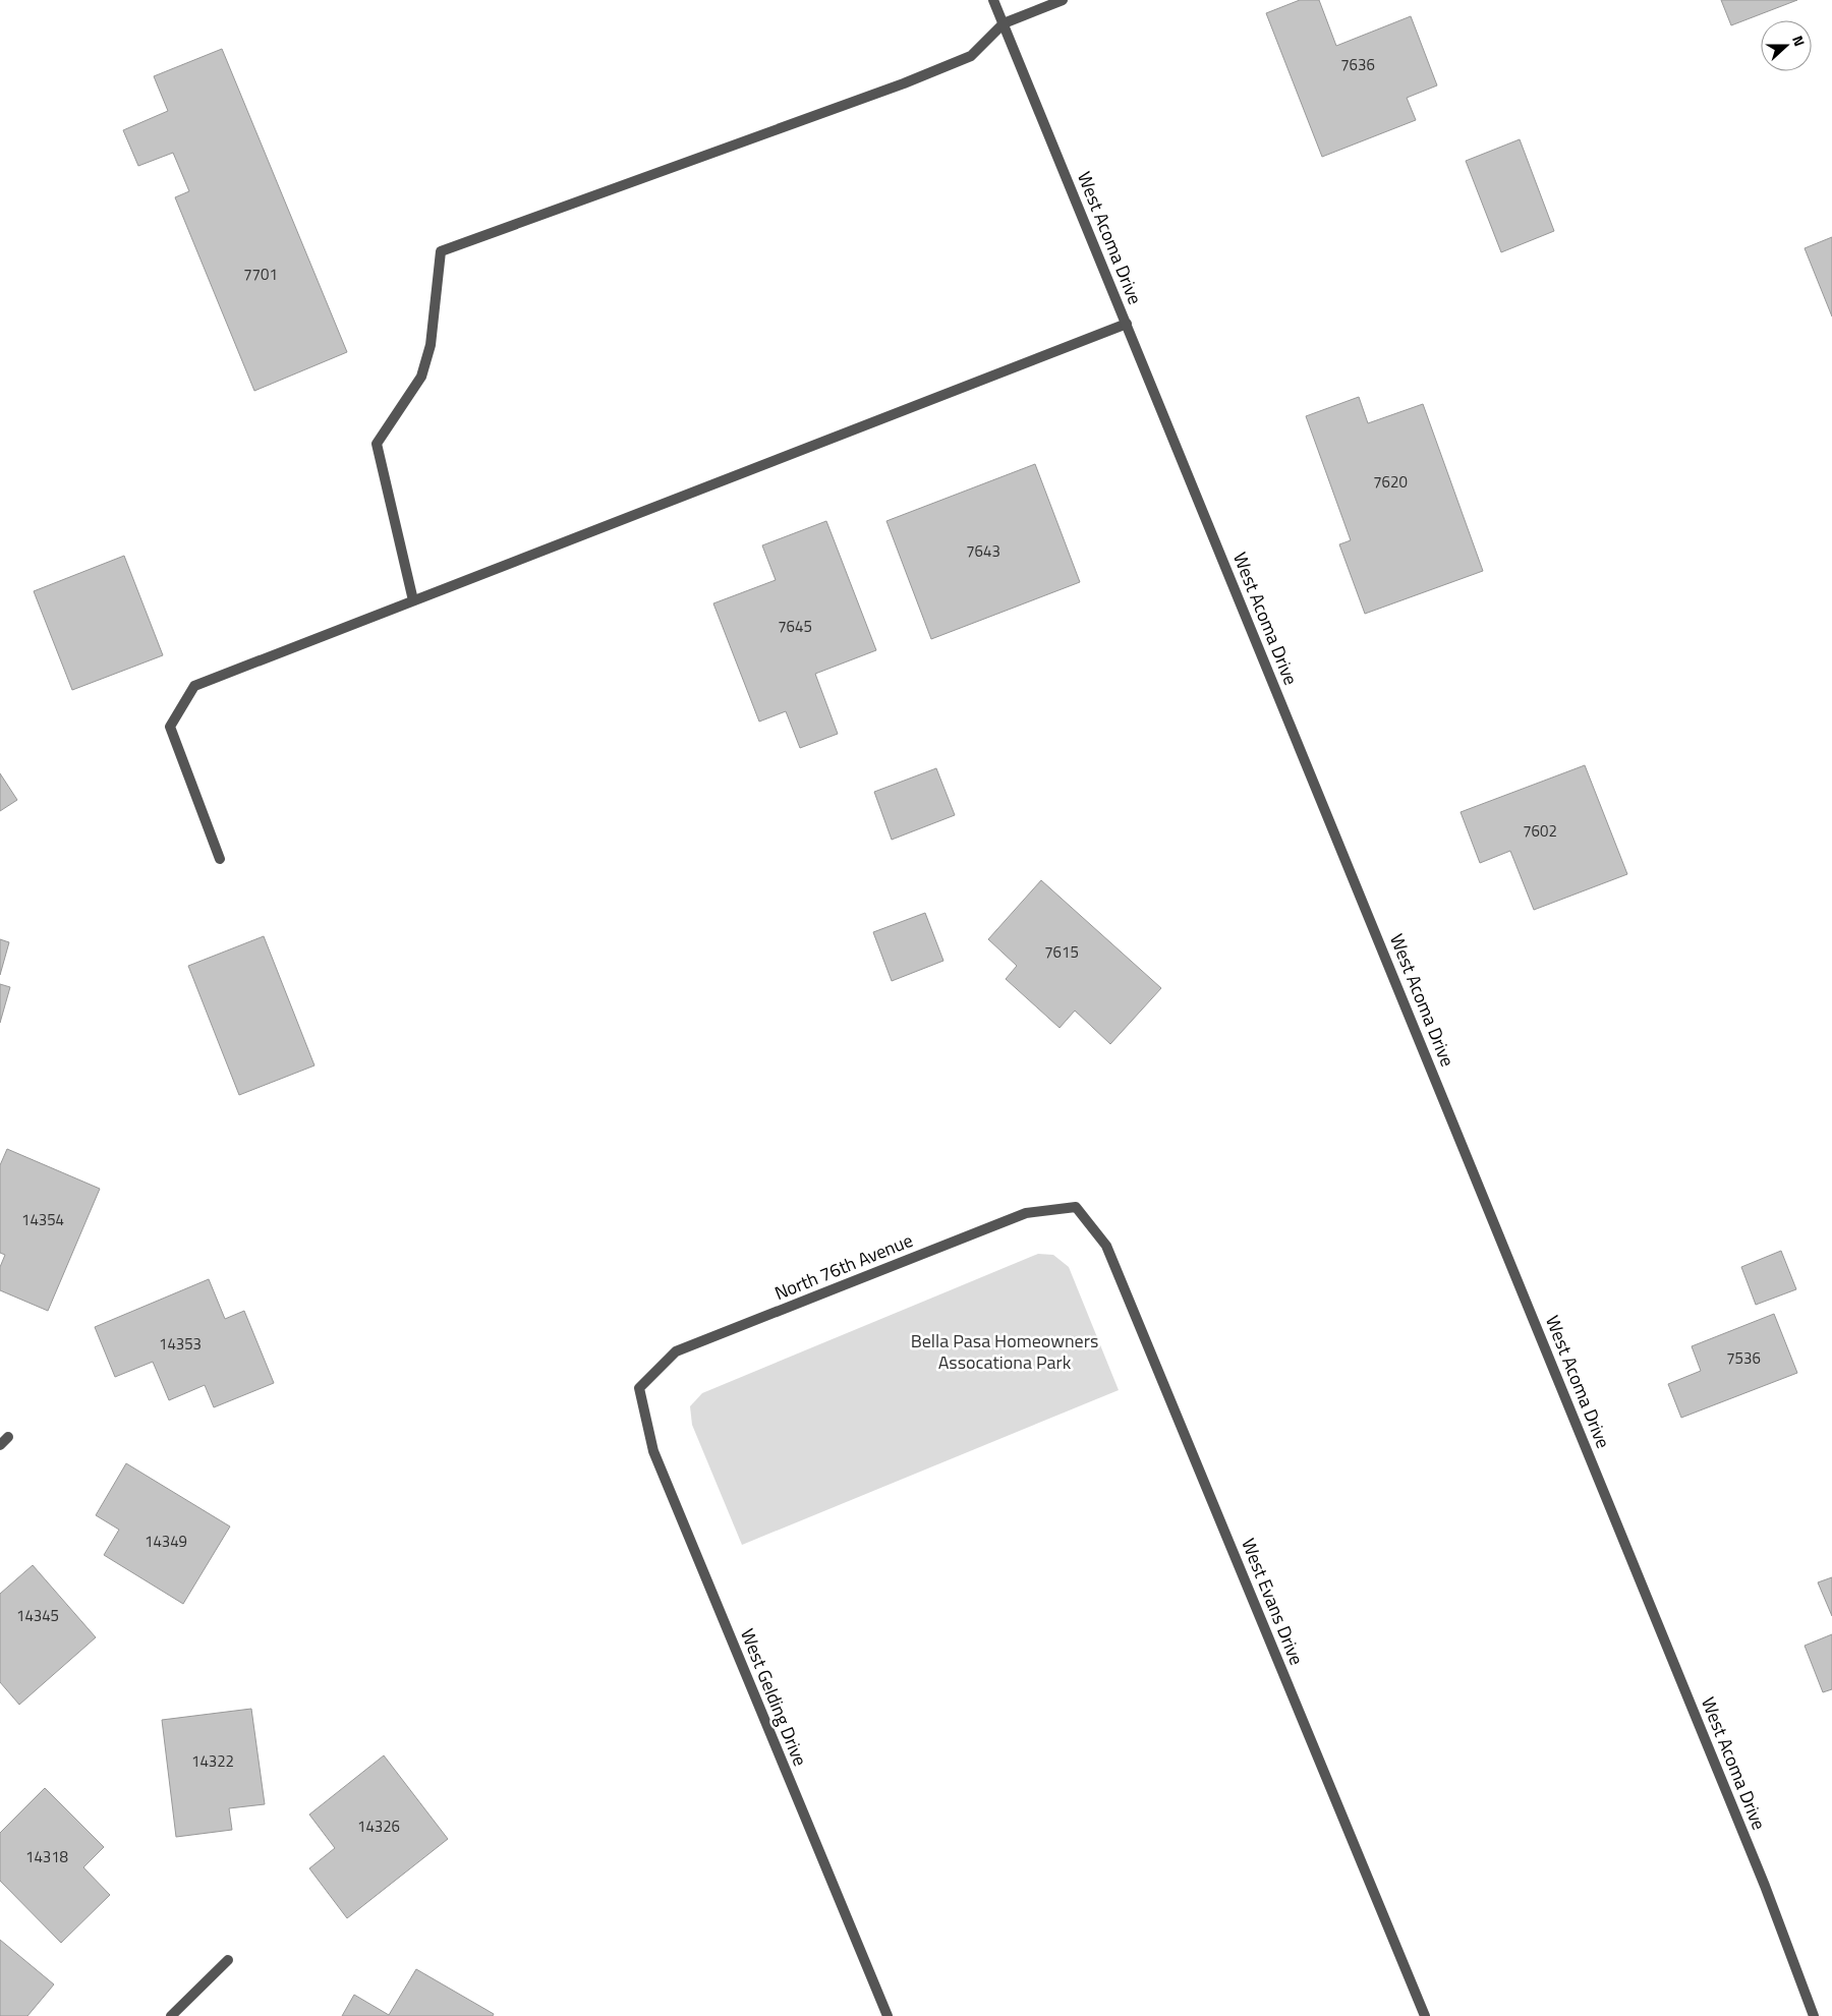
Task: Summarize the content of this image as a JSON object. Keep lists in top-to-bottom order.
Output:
{
  "streets": {
    "street": [
      "West Acoma Drive",
      "North 76th Avenue",
      "West Evans Drive",
      "West Gelding Drive"
    ]
  },
  "crossings": [
    ["North 76th Avenue", "West Evans Drive"],
    ["North 76th Avenue", "West Gelding Drive"]
  ],
  "parks": ["Bella Pasa Homeowners Assocationa Park"],
  "house_numbers": [
    "7636",
    "7701",
    "7620",
    "7643",
    "7645",
    "7602",
    "7615",
    "14354",
    "14353",
    "7536",
    "14349",
    "14345",
    "14322",
    "14326",
    "14318"
  ],
  "north": "right"
}
